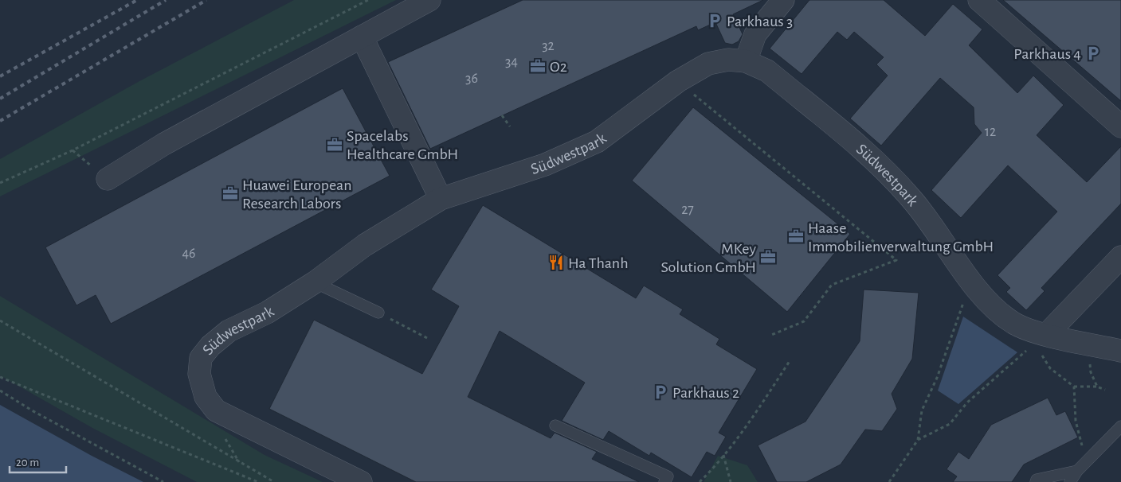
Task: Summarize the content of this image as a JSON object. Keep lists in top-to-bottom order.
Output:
{
  "streets": {
    "street": ["Südwestpark"]
  },
  "places": {
    "parking": ["Parkhaus 3", "Parkhaus 4", "Parkhaus 2"],
    "office": [
      "O2",
      "Spacelabs Healthcare GmbH",
      "Huawei European Research Labors",
      "Haase Immobilienverwaltung GmbH",
      "MKey Solution GmbH"
    ],
    "restaurant": ["Ha Thanh"]
  },
  "house_numbers": [
    "32",
    "34",
    "36",
    "12",
    "27",
    "46"
  ],
  "scale_bar": "20 m"
}
